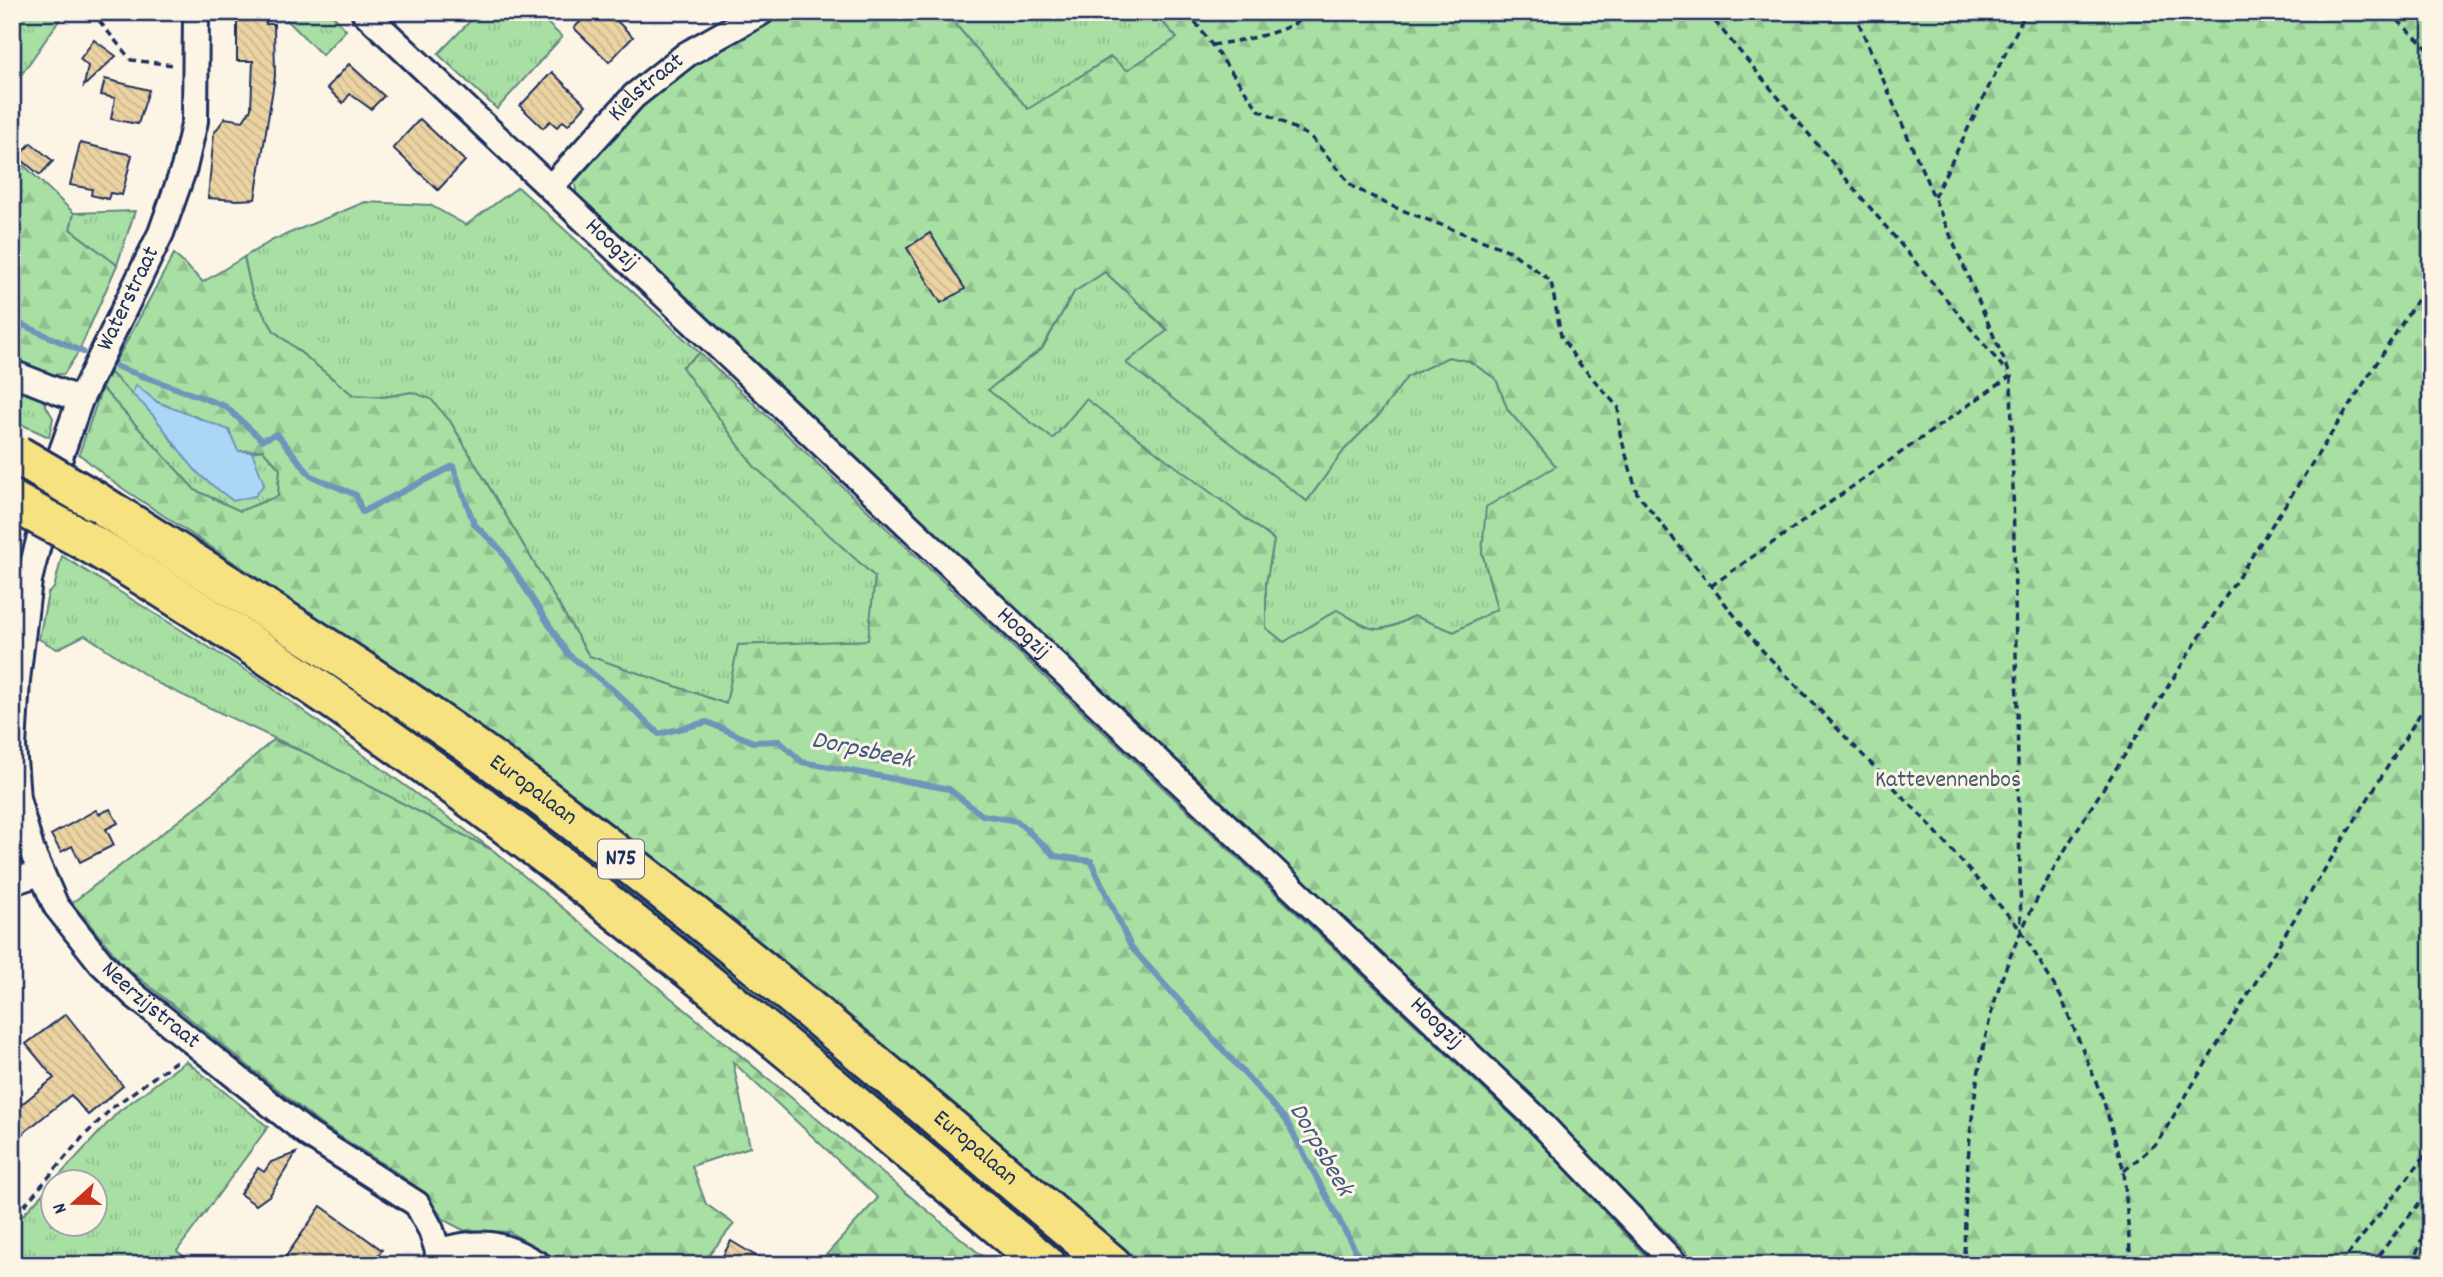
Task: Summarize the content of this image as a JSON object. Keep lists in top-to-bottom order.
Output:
{
  "streets": {
    "highway": ["Europalaan", "N75"],
    "street": [
      "Kielstraat",
      "Hoogzij",
      "Waterstraat",
      "Neerzijstraat"
    ]
  },
  "crossings": [
    ["Kielstraat", "Hoogzij"],
    ["Waterstraat", "Neerzijstraat"]
  ],
  "water": ["Dorpsbeek"],
  "parks": ["Kattevennenbos"],
  "north": "left"
}
